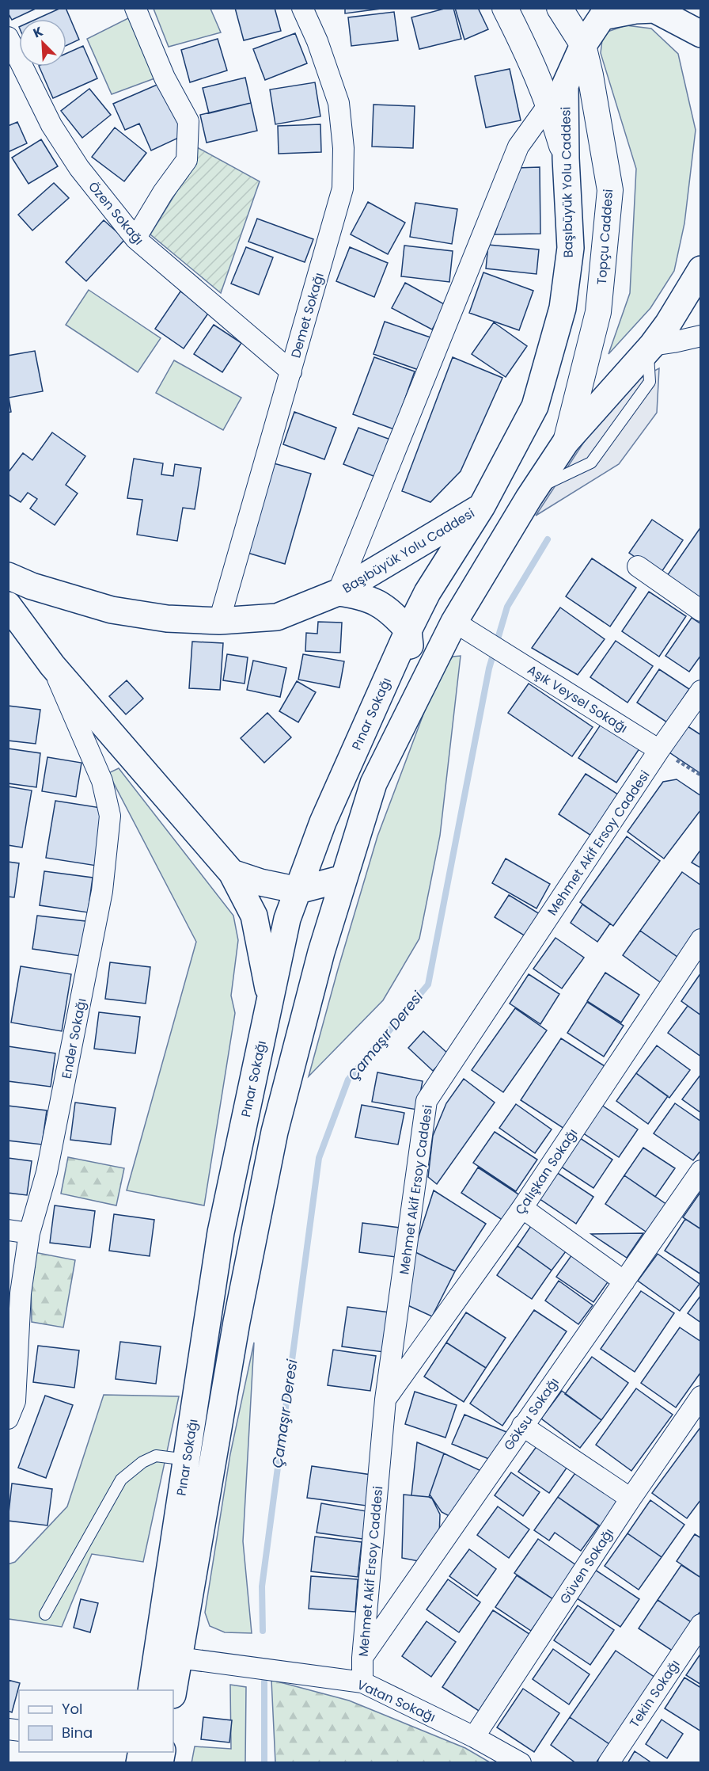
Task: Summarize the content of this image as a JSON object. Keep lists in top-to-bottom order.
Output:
{
  "streets": {
    "main road": ["Başıbüyük Yolu Caddesi", "Pınar Sokağı"],
    "street": [
      "Özen Sokağı",
      "Topçu Caddesi",
      "Demet Sokağı",
      "Aşık Veysel Sokağı",
      "Mehmet Akif Ersoy Caddesi",
      "Ender Sokağı",
      "Çalışkan Sokağı",
      "Göksu Sokağı",
      "Güven Sokağı",
      "Tekin Sokağı",
      "Vatan Sokağı"
    ]
  },
  "crossings": [
    ["Başıbüyük Yolu Caddesi", "Topçu Caddesi"],
    ["Başıbüyük Yolu Caddesi", "Demet Sokağı"],
    ["Başıbüyük Yolu Caddesi", "Pınar Sokağı"],
    ["Özen Sokağı", "Demet Sokağı"],
    ["Aşık Veysel Sokağı", "Mehmet Akif Ersoy Caddesi"],
    ["Pınar Sokağı", "Vatan Sokağı"],
    ["Mehmet Akif Ersoy Caddesi", "Çalışkan Sokağı"],
    ["Mehmet Akif Ersoy Caddesi", "Göksu Sokağı"],
    ["Mehmet Akif Ersoy Caddesi", "Vatan Sokağı"],
    ["Güven Sokağı", "Vatan Sokağı"]
  ],
  "water": ["Çamaşır Deresi"],
  "legend": ["Yol", "Bina"],
  "north": "top left"
}
